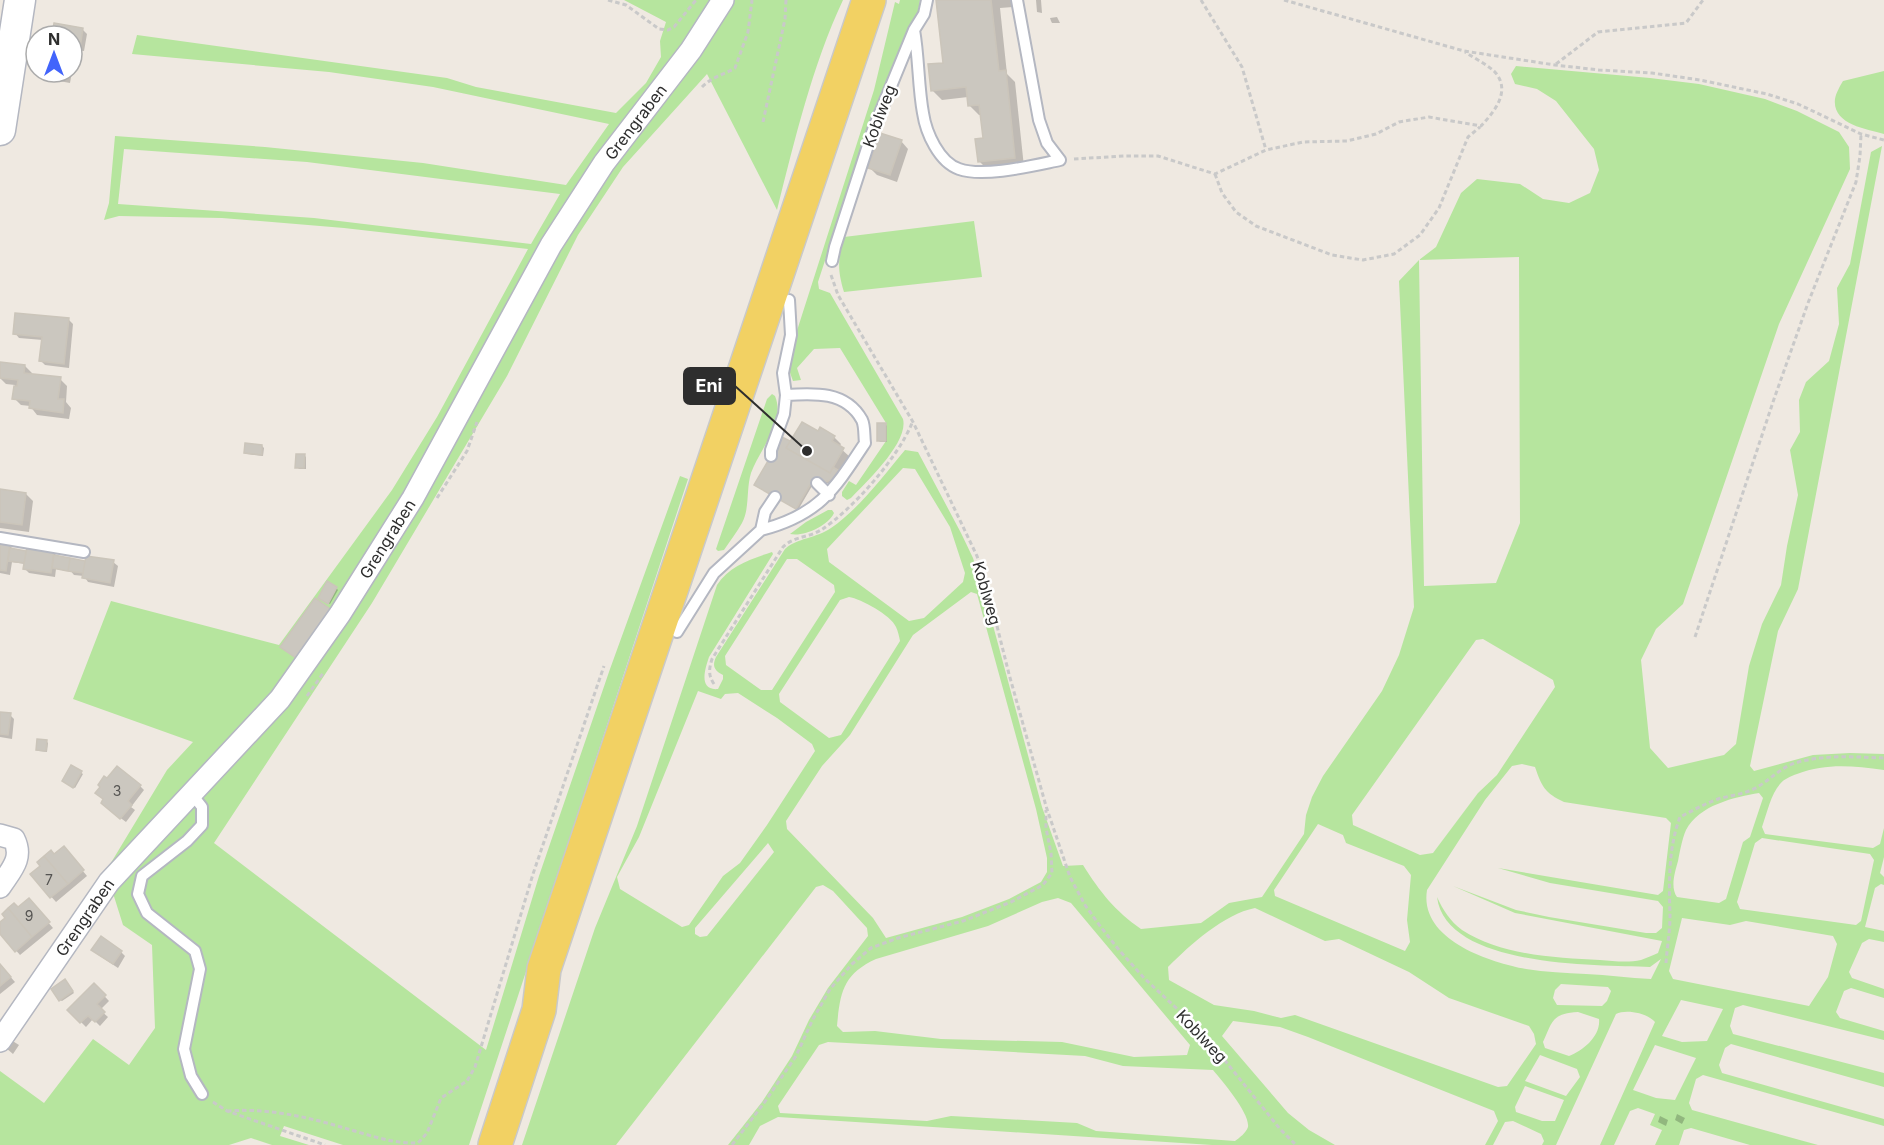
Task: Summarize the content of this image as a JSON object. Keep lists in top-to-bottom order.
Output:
{
  "streets": {
    "street": ["Grengraben"],
    "lane": ["Koblweg"]
  },
  "places": ["Eni"],
  "house_numbers": ["3", "7", "9"],
  "north": "top"
}
